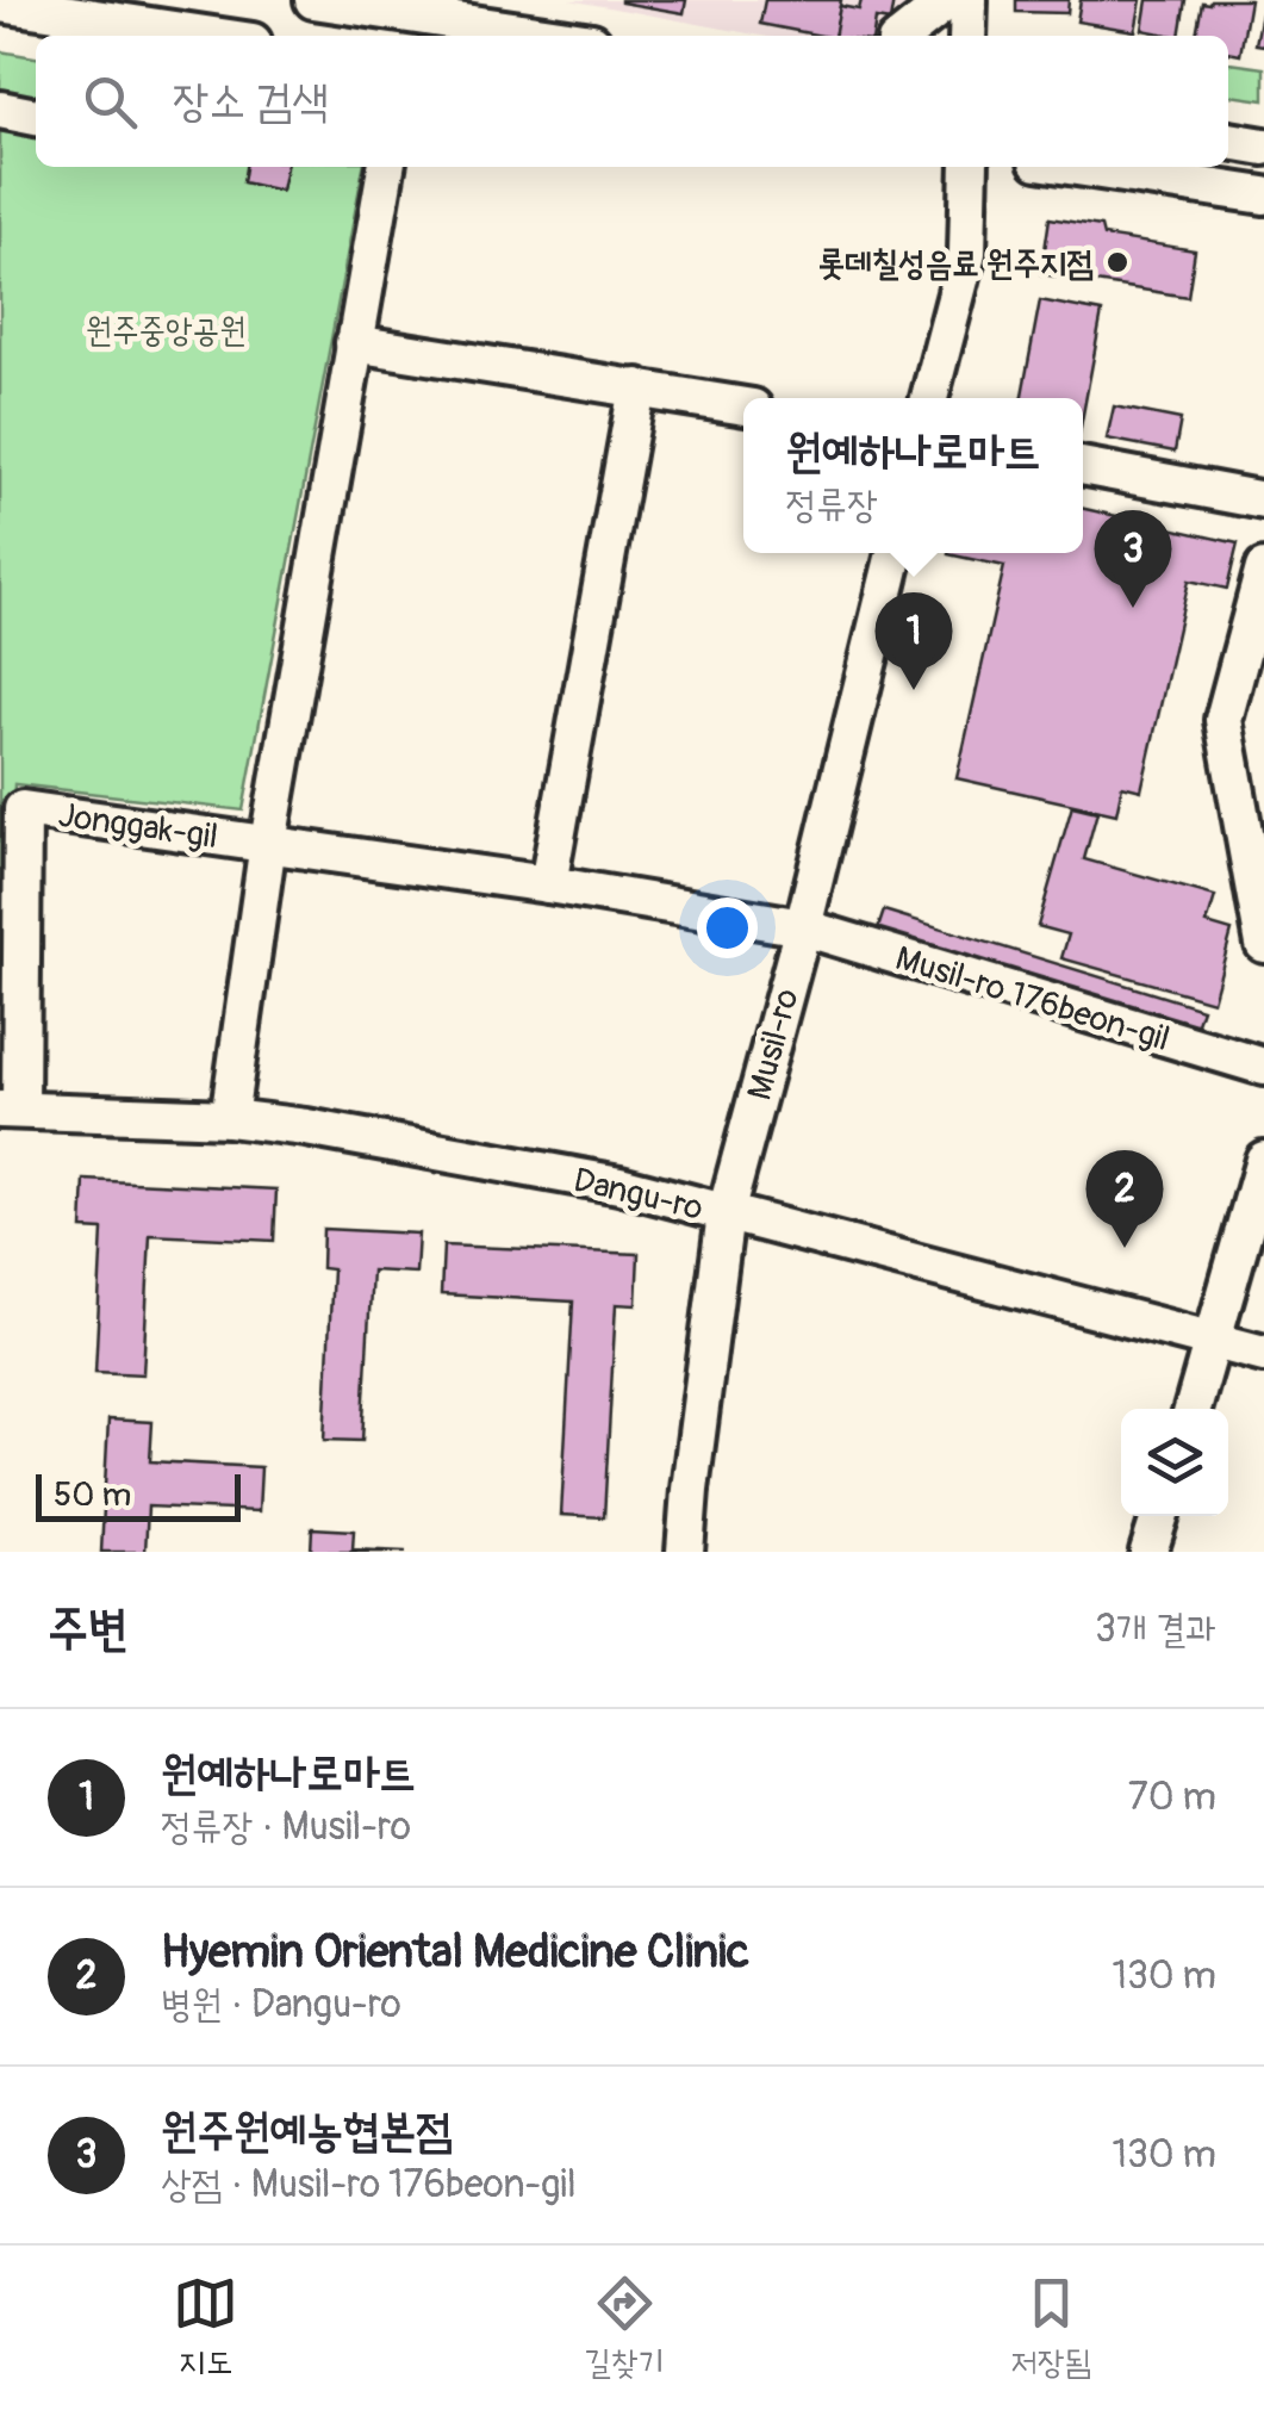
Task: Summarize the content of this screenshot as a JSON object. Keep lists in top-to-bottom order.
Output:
{
  "streets": {
    "street": [
      "Jonggak-gil",
      "Musil-ro 176beon-gil",
      "Musil-ro",
      "Dangu-ro"
    ]
  },
  "crossings": [
    ["Jonggak-gil", "Musil-ro 176beon-gil"],
    ["Jonggak-gil", "Musil-ro"],
    ["Jonggak-gil", "Dangu-ro"],
    ["Musil-ro 176beon-gil", "Musil-ro"],
    ["Musil-ro", "Dangu-ro"]
  ],
  "parks": ["원주중앙공원"],
  "places": ["롯데칠성음료 원주지점"],
  "scale_bar": "50 m",
  "page": {
    "search": "장소 검색",
    "popup": ["원예하나로마트", "정류장"],
    "pins": ["3", "1", "2"],
    "scale": "50 m",
    "heading": ["주변", "3개 결과"],
    "list": [
      {
        "mark": "1",
        "name": "원예하나로마트",
        "note": "정류장 · Musil-ro",
        "value": "70 m"
      },
      {
        "mark": "2",
        "name": "Hyemin Oriental Medicine Clinic",
        "note": "병원 · Dangu-ro",
        "value": "130 m"
      },
      {
        "mark": "3",
        "name": "원주원예농협본점",
        "note": "상점 · Musil-ro 176beon-gil",
        "value": "130 m"
      }
    ],
    "nav": ["지도", "길찾기", "저장됨"]
  }
}
